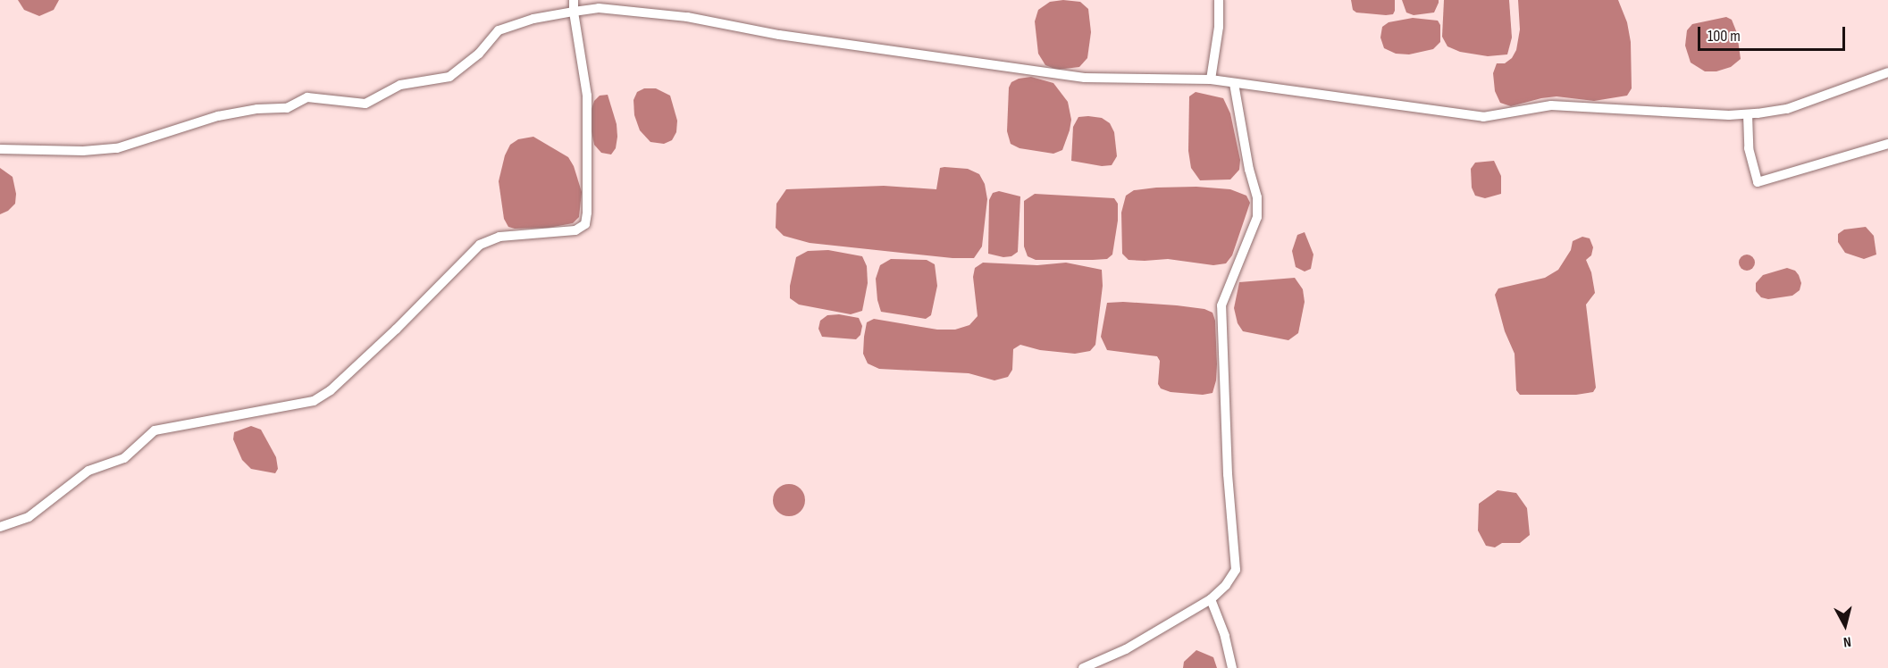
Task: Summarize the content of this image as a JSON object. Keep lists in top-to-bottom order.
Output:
{
  "scale_bar": "100 m",
  "north": "bottom"
}
